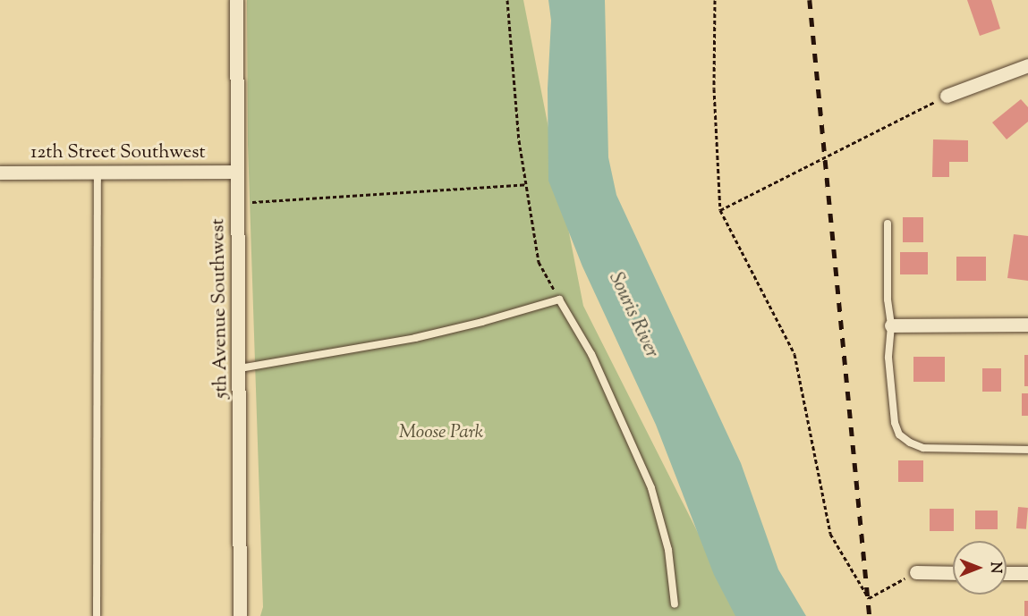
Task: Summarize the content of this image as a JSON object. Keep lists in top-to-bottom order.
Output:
{
  "streets": {
    "street": ["12th Street Southwest", "5th Avenue Southwest"]
  },
  "crossings": [
    ["12th Street Southwest", "5th Avenue Southwest"]
  ],
  "water": ["Souris River"],
  "parks": ["Moose Park"],
  "north": "right"
}
